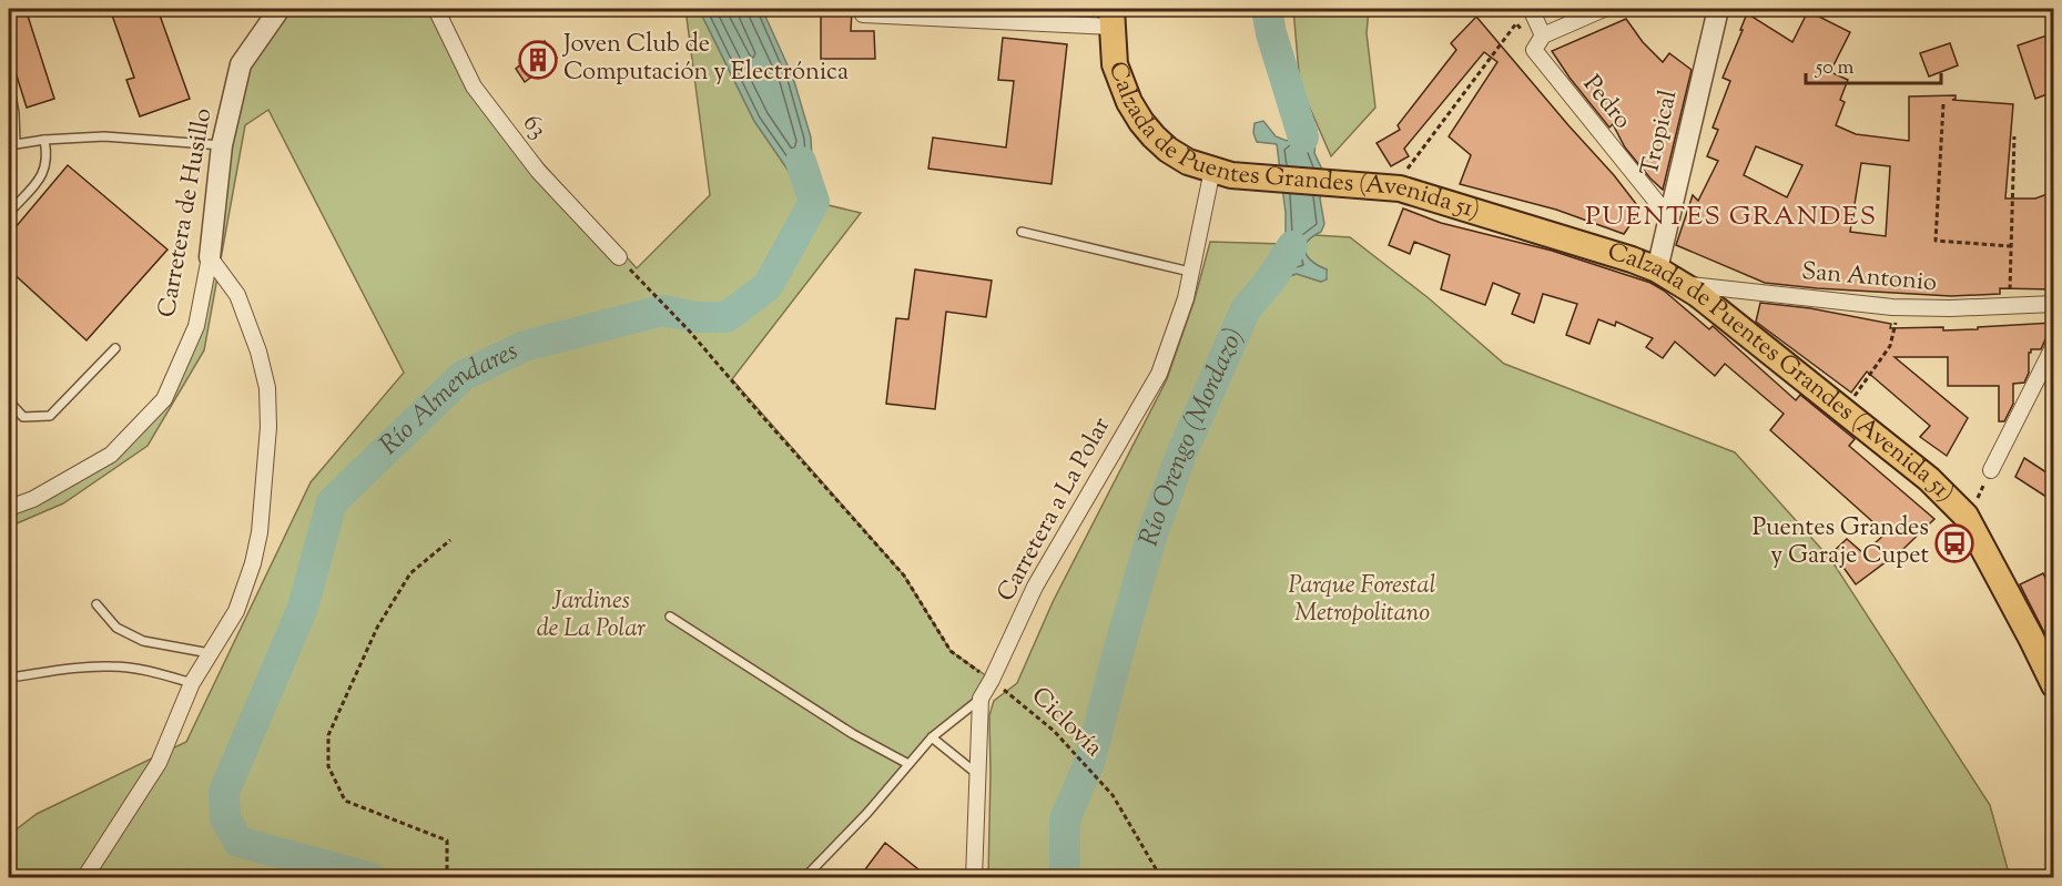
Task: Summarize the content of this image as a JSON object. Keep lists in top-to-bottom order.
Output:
{
  "streets": {
    "main road": ["Calzada de Puentes Grandes (Avenida 51)"],
    "street": [
      "Pedro",
      "63",
      "Tropical",
      "Carretera de Husillo",
      "San Antonio",
      "Carretera a La Polar"
    ],
    "path": ["Ciclovía"]
  },
  "crossings": [
    ["Pedro", "Tropical"],
    ["Calzada de Puentes Grandes (Avenida 51)", "Tropical"],
    ["Calzada de Puentes Grandes (Avenida 51)", "San Antonio"],
    ["Calzada de Puentes Grandes (Avenida 51)", "Carretera a La Polar"],
    ["Carretera a La Polar", "Ciclovía"]
  ],
  "districts": ["PUENTES GRANDES"],
  "water": ["Río Almendares", "Río Orengo (Mordazo)"],
  "parks": ["Parque Forestal Metropolitano", "Jardines de La Polar"],
  "places": {
    "building": ["Joven Club de Computación y Electrónica"],
    "bus stop": ["Puentes Grandes y Garaje Cupet"]
  },
  "scale_bar": "50 m"
}
